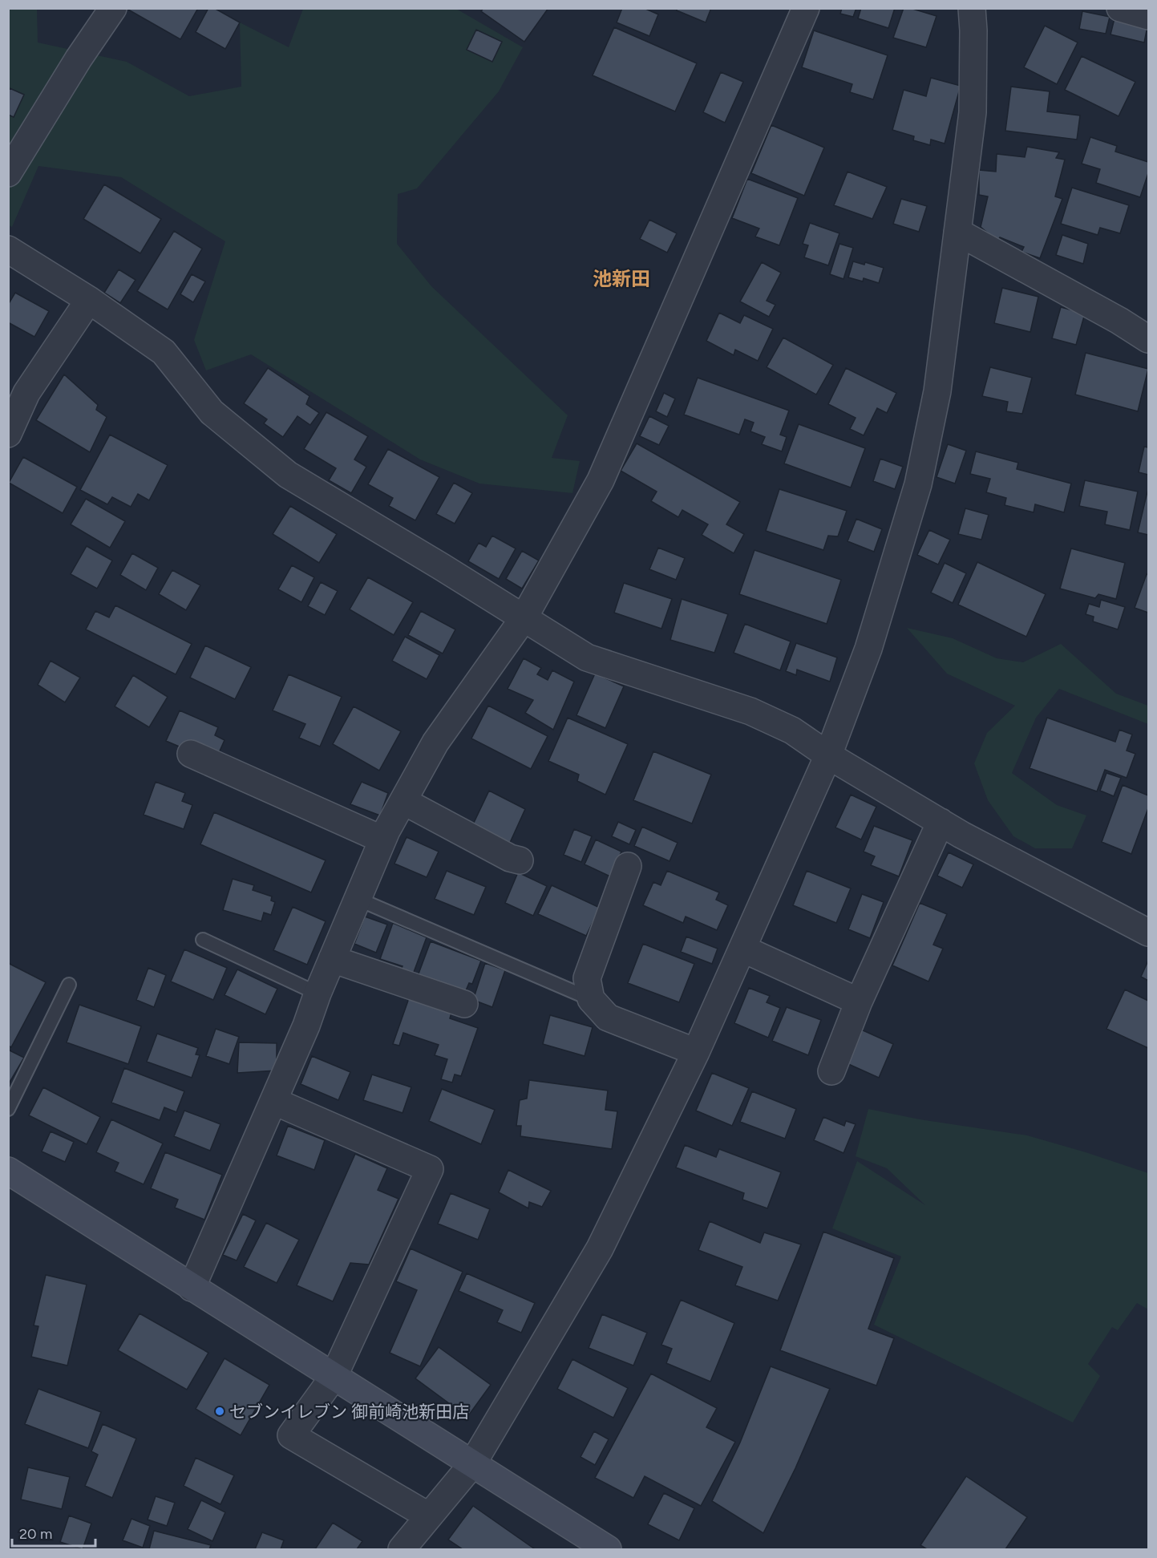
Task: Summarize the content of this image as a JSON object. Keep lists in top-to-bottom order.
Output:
{
  "districts": ["池新田"],
  "places": ["セブンイレブン 御前崎池新田店"],
  "scale_bar": "20 m"
}
